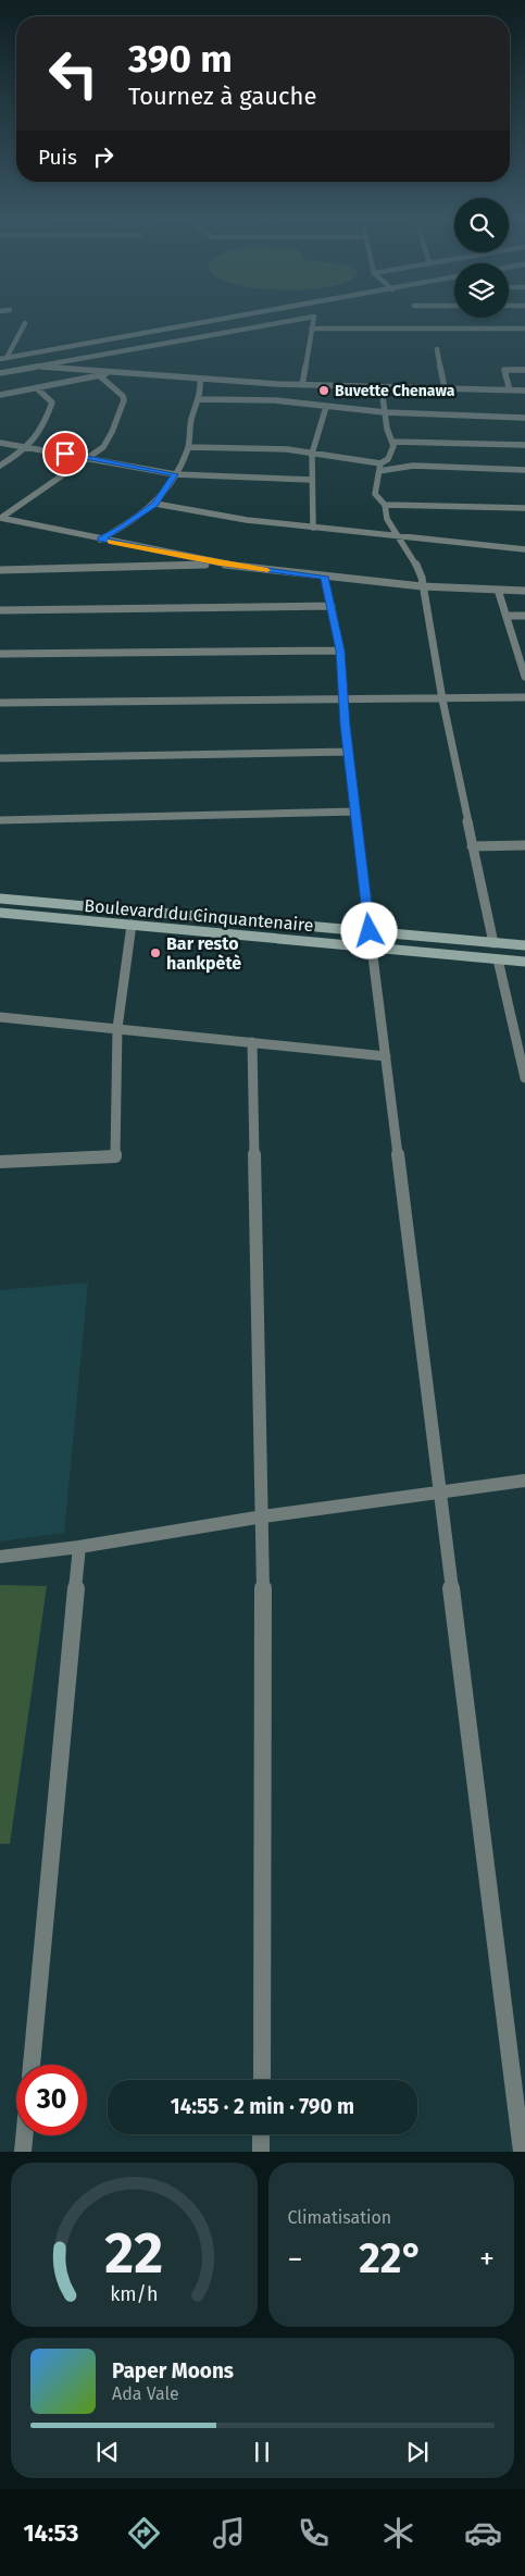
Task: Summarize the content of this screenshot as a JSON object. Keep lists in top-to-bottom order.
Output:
{
  "streets": {
    "main road": ["Boulevard du Cinquantenaire"]
  },
  "places": ["Buvette Chenawa", "Bar resto hankpètè"],
  "page": {
    "turn": ["390 m", "Tournez à gauche"],
    "then": "Puis",
    "limit": "30",
    "trip": "14:55 · 2 min · 790 m",
    "tile": "Climatisation",
    "heat": ["−", "22°", "+"],
    "song": ["Paper Moons", "Ada Vale"],
    "tabs": "14:53",
    "gauge": ["22", "km/h"]
  }
}
